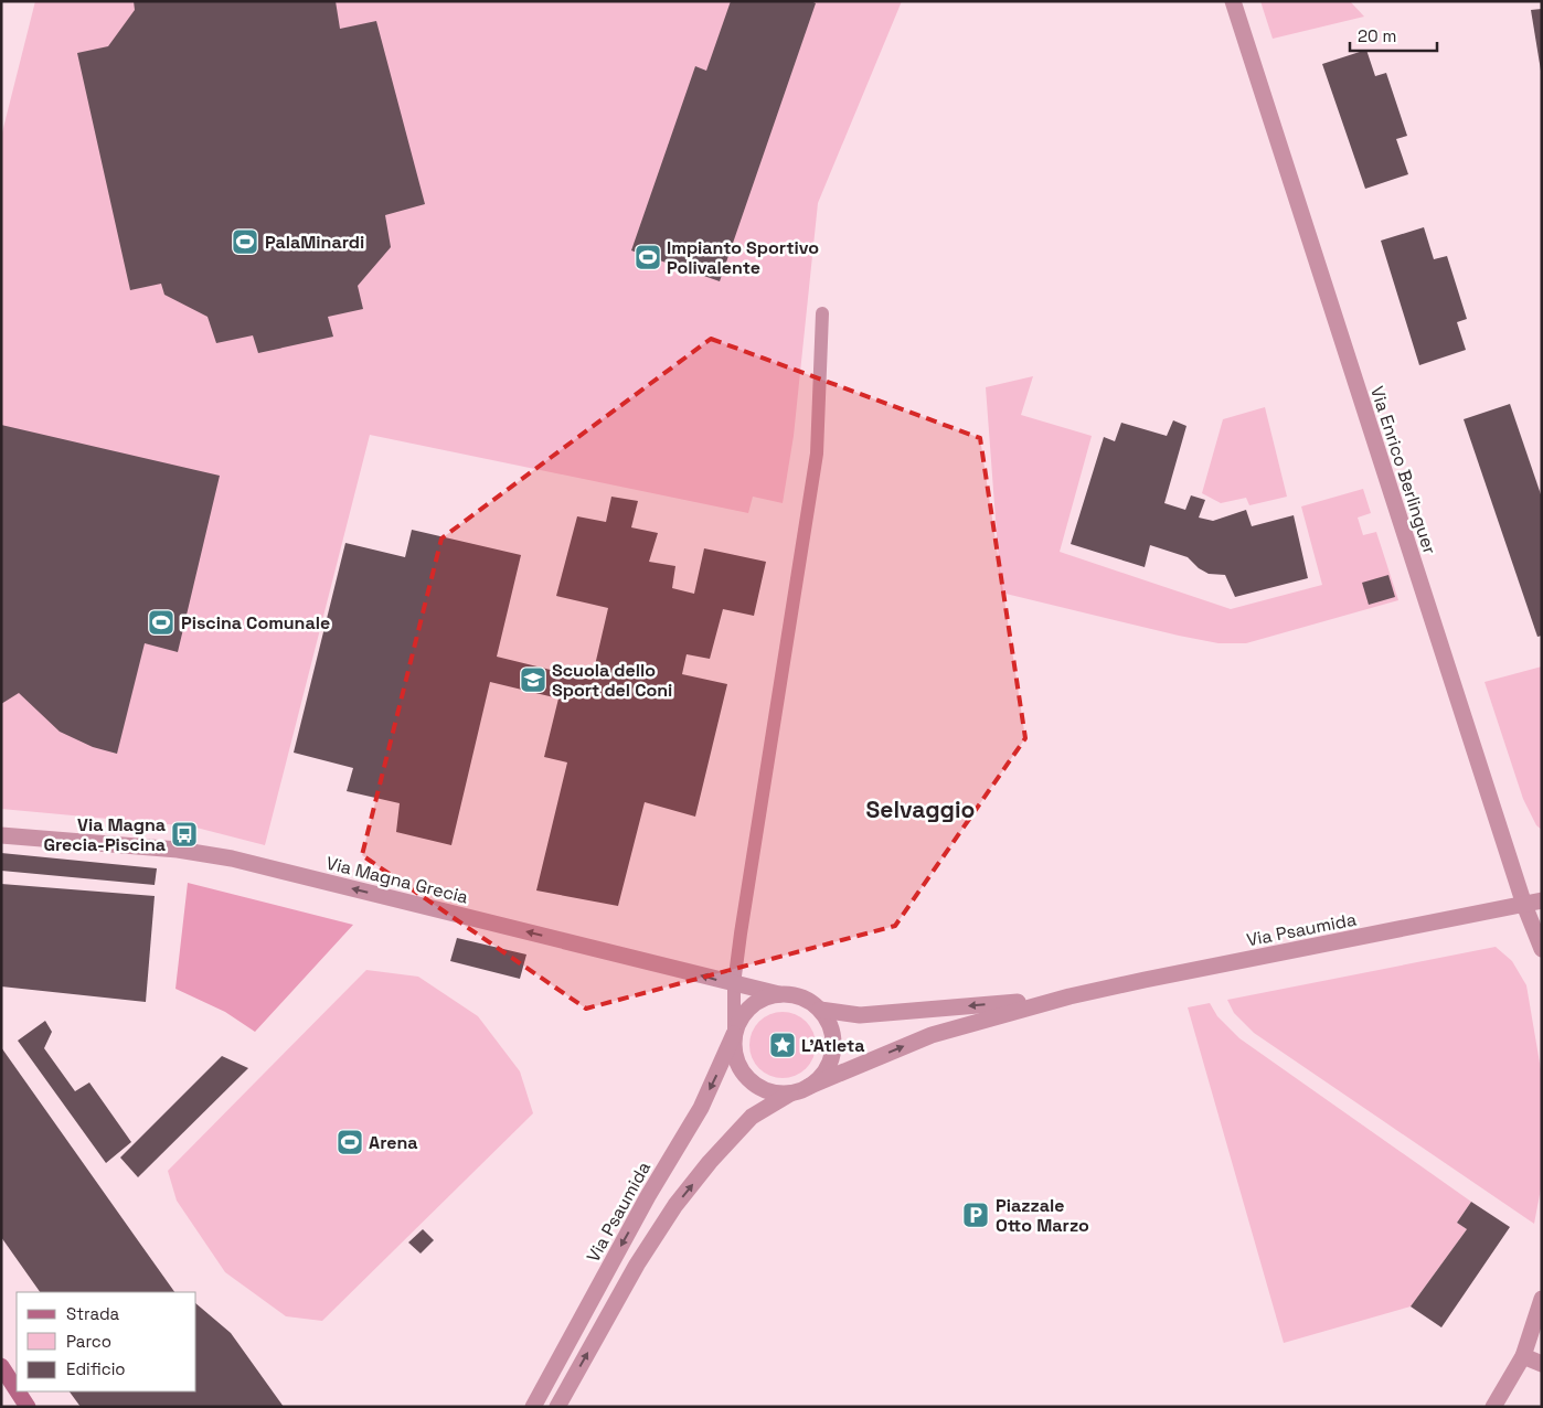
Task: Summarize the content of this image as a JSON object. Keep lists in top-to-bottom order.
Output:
{
  "streets": {
    "street": ["Via Enrico Berlinguer", "Via Magna Grecia", "Via Psaumida"]
  },
  "crossings": [
    ["Via Enrico Berlinguer", "Via Psaumida"],
    ["Via Magna Grecia", "Via Psaumida"]
  ],
  "one_way": ["Via Magna Grecia"],
  "districts": ["Selvaggio"],
  "places": {
    "sports": [
      "PalaMinardi",
      "Impianto Sportivo Polivalente",
      "Piscina Comunale",
      "Arena"
    ],
    "school or university": ["Scuola dello Sport del Coni"],
    "bus stop": ["Via Magna Grecia-Piscina"],
    "place": ["L'Atleta"],
    "parking": ["Piazzale Otto Marzo"]
  },
  "legend": ["Strada", "Parco", "Edificio"],
  "scale_bar": "20 m"
}
